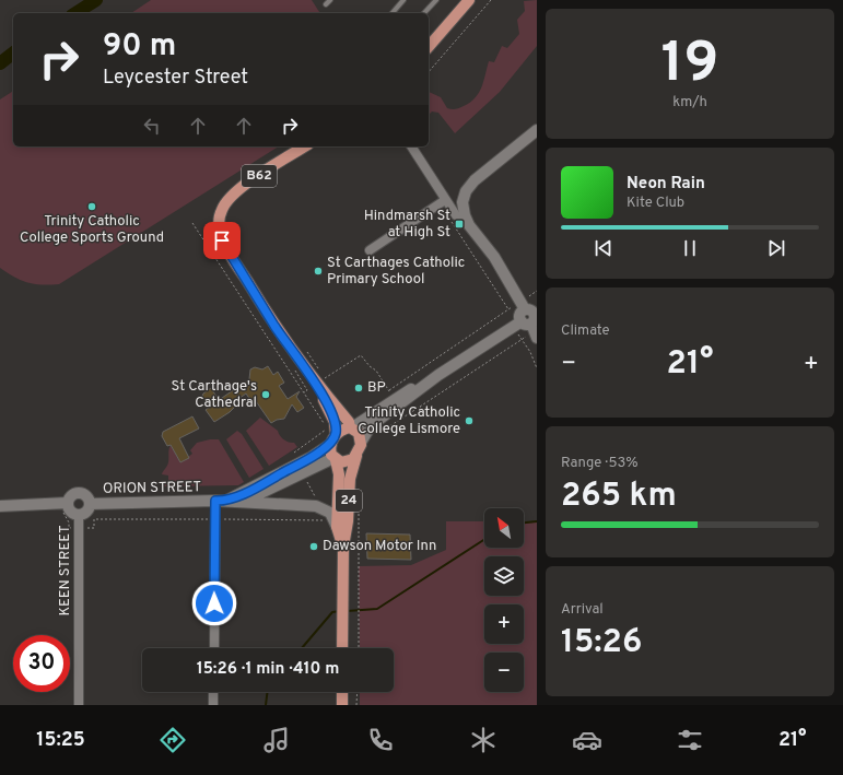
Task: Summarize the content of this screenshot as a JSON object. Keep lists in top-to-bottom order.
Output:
{
  "streets": {
    "main road": ["B62", "24"],
    "street": ["ORION STREET", "KEEN STREET"]
  },
  "crossings": [
    ["B62", "ORION STREET"],
    ["B62", "24"],
    ["ORION STREET", "24"],
    ["ORION STREET", "KEEN STREET"]
  ],
  "places": {
    "other": [
      "Trinity Catholic College Sports Ground",
      "St Carthages Catholic Primary School",
      "BP",
      "St Carthage's Cathedral",
      "Trinity Catholic College Lismore",
      "Dawson Motor Inn"
    ],
    "transit": ["Hindmarsh St at High St"]
  },
  "north": "top left",
  "page": {
    "tile": [
      ["19", "km/h"],
      "Climate",
      ["Range · 53%", "265 km"],
      ["Arrival", "15:26"]
    ],
    "turn": ["90 m", "Leycester Street"],
    "song": ["Neon Rain", "Kite Club"],
    "heat": ["−", "21°", "+"],
    "map_buttons": ["+", "−"],
    "limit": "30",
    "trip": "15:26 · 1 min · 410 m",
    "tabs": ["15:25", "21°"]
  }
}
